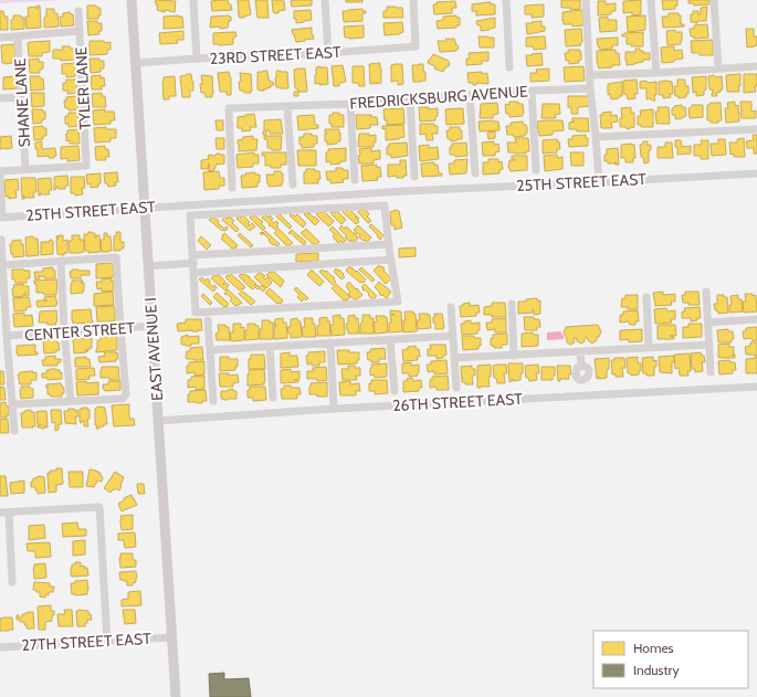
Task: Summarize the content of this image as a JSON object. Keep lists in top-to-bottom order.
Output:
{
  "streets": {
    "main road": ["EAST AVENUE I"],
    "street": [
      "23RD STREET EAST",
      "TYLER LANE",
      "FREDRICKSBURG AVENUE",
      "SHANE LANE",
      "25TH STREET EAST",
      "CENTER STREET",
      "26TH STREET EAST",
      "27TH STREET EAST"
    ]
  },
  "crossings": [
    ["23RD STREET EAST", "EAST AVENUE I"],
    ["TYLER LANE", "SHANE LANE"],
    ["25TH STREET EAST", "EAST AVENUE I"],
    ["CENTER STREET", "EAST AVENUE I"],
    ["EAST AVENUE I", "26TH STREET EAST"],
    ["EAST AVENUE I", "27TH STREET EAST"]
  ],
  "legend": ["Homes", "Industry"]
}
